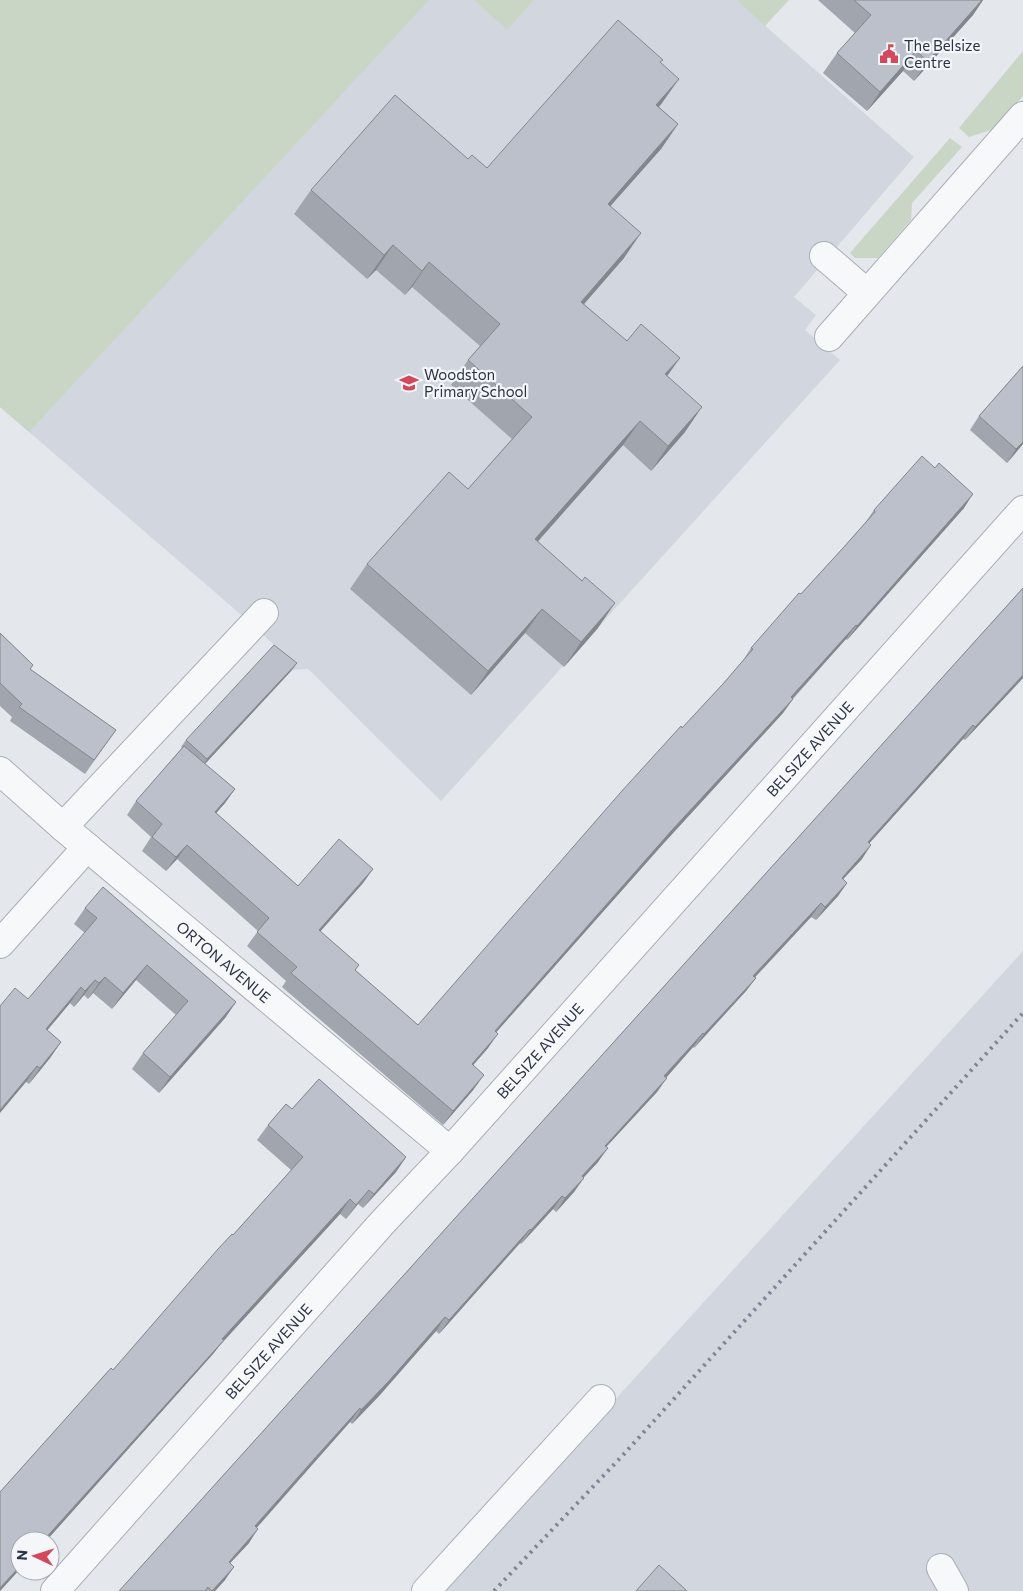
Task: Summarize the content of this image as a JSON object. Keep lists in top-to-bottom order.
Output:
{
  "streets": {
    "street": ["BELSIZE AVENUE", "ORTON AVENUE"]
  },
  "crossings": [
    ["BELSIZE AVENUE", "ORTON AVENUE"]
  ],
  "places": {
    "public building": ["The Belsize Centre"],
    "school or university": ["Woodston Primary School"]
  },
  "north": "left"
}
